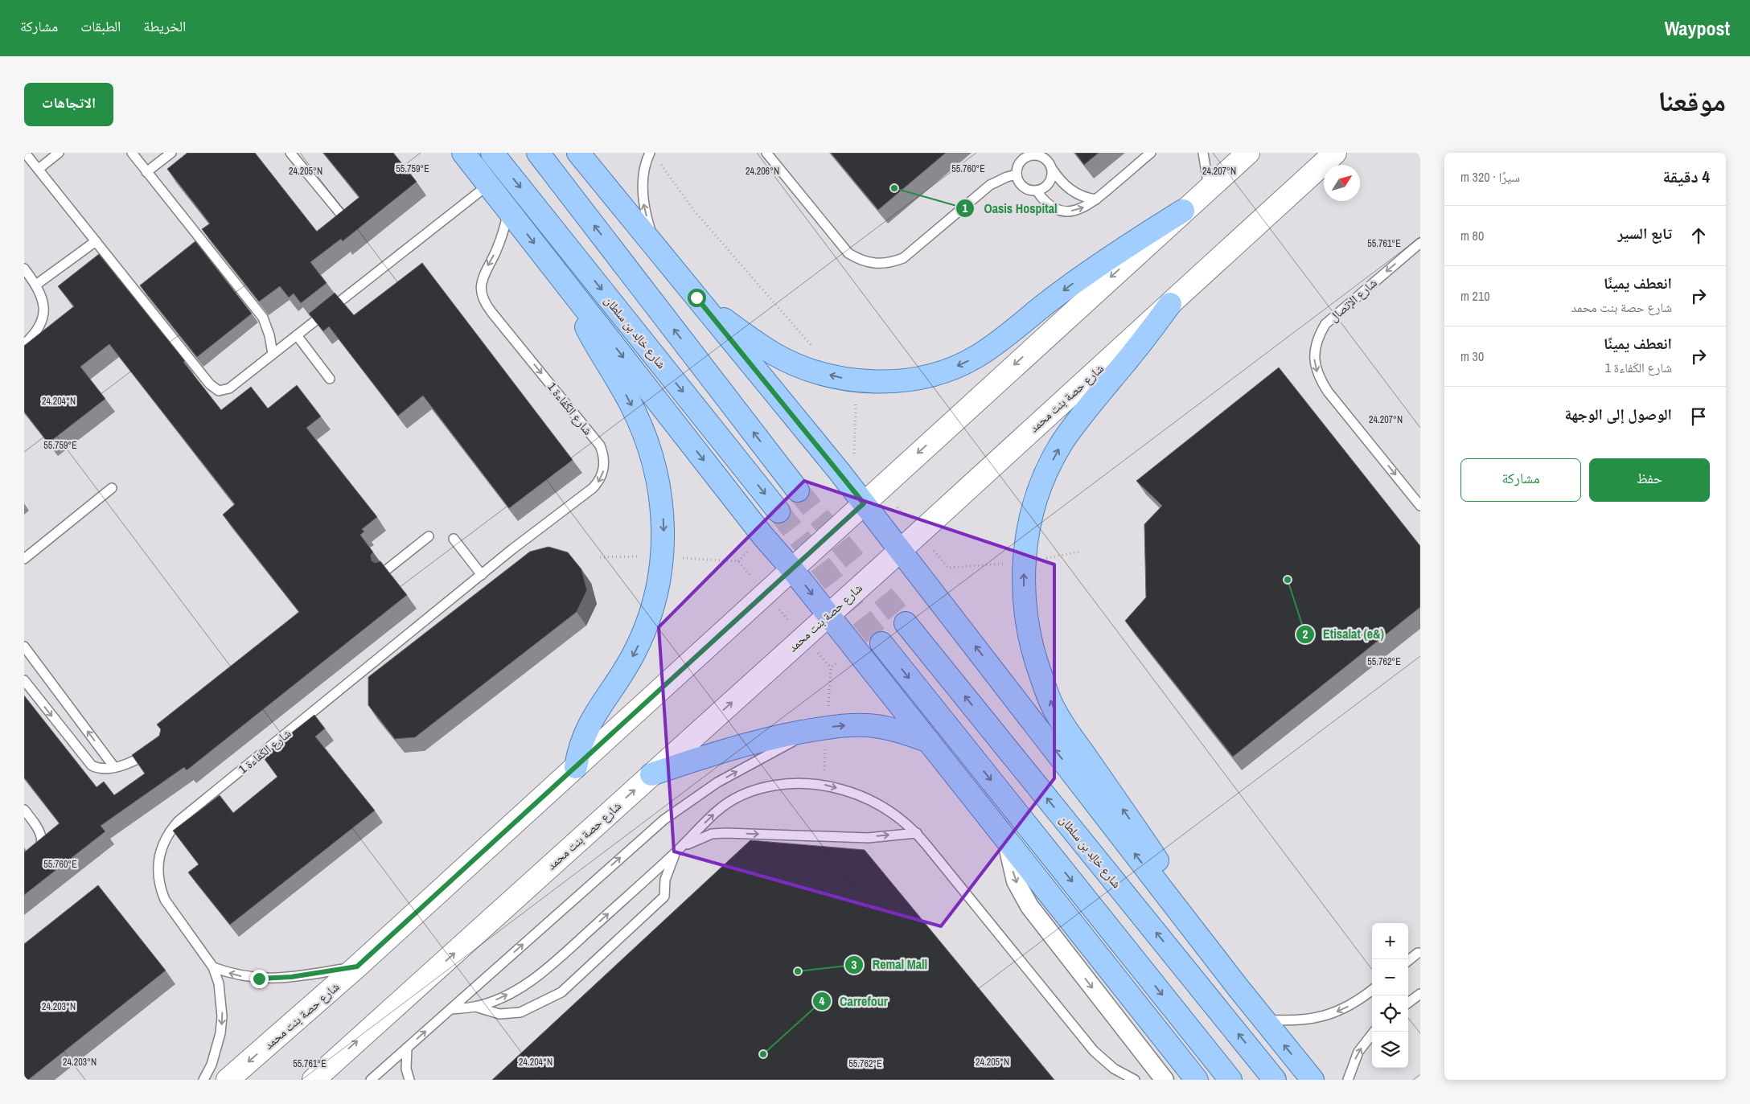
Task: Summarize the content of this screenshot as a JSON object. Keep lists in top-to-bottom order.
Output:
{
  "streets": {
    "main road": ["شارع خالِد بن سلطان", "شارع حصة بنت محمد"],
    "lane": ["شارع الإتصال", "شارع الكَفاءة 1"]
  },
  "one_way": ["شارع الكَفاءة 1"],
  "places": [
    "Oasis Hospital",
    "Etisalat (e&)",
    "Remal Mall",
    "Carrefour"
  ],
  "north": "top right",
  "page": {
    "header": "Waypost",
    "nav": ["الخريطة", "الطبقات", "مشاركة"],
    "title": "موقعنا",
    "buttons": [
      "الاتجاهات",
      ["حفظ", "مشاركة"]
    ],
    "heading": ["4 دقيقة", "سيرًا · 320 m"],
    "list": [
      ["تابع السير", "80 m"],
      ["انعطف يمينًا", "شارع حصة بنت محمد", "210 m"],
      ["انعطف يمينًا", "شارع الكَفاءة 1", "30 m"],
      "الوصول إلى الوجهة"
    ],
    "map_buttons": ["+", "−"]
  },
  "coordinates": [
    "55.759°E",
    "55.760°E",
    "24.205°N",
    "24.206°N",
    "24.207°N",
    "55.761°E",
    "24.204°N",
    "55.762°E",
    "24.203°N"
  ]
}
